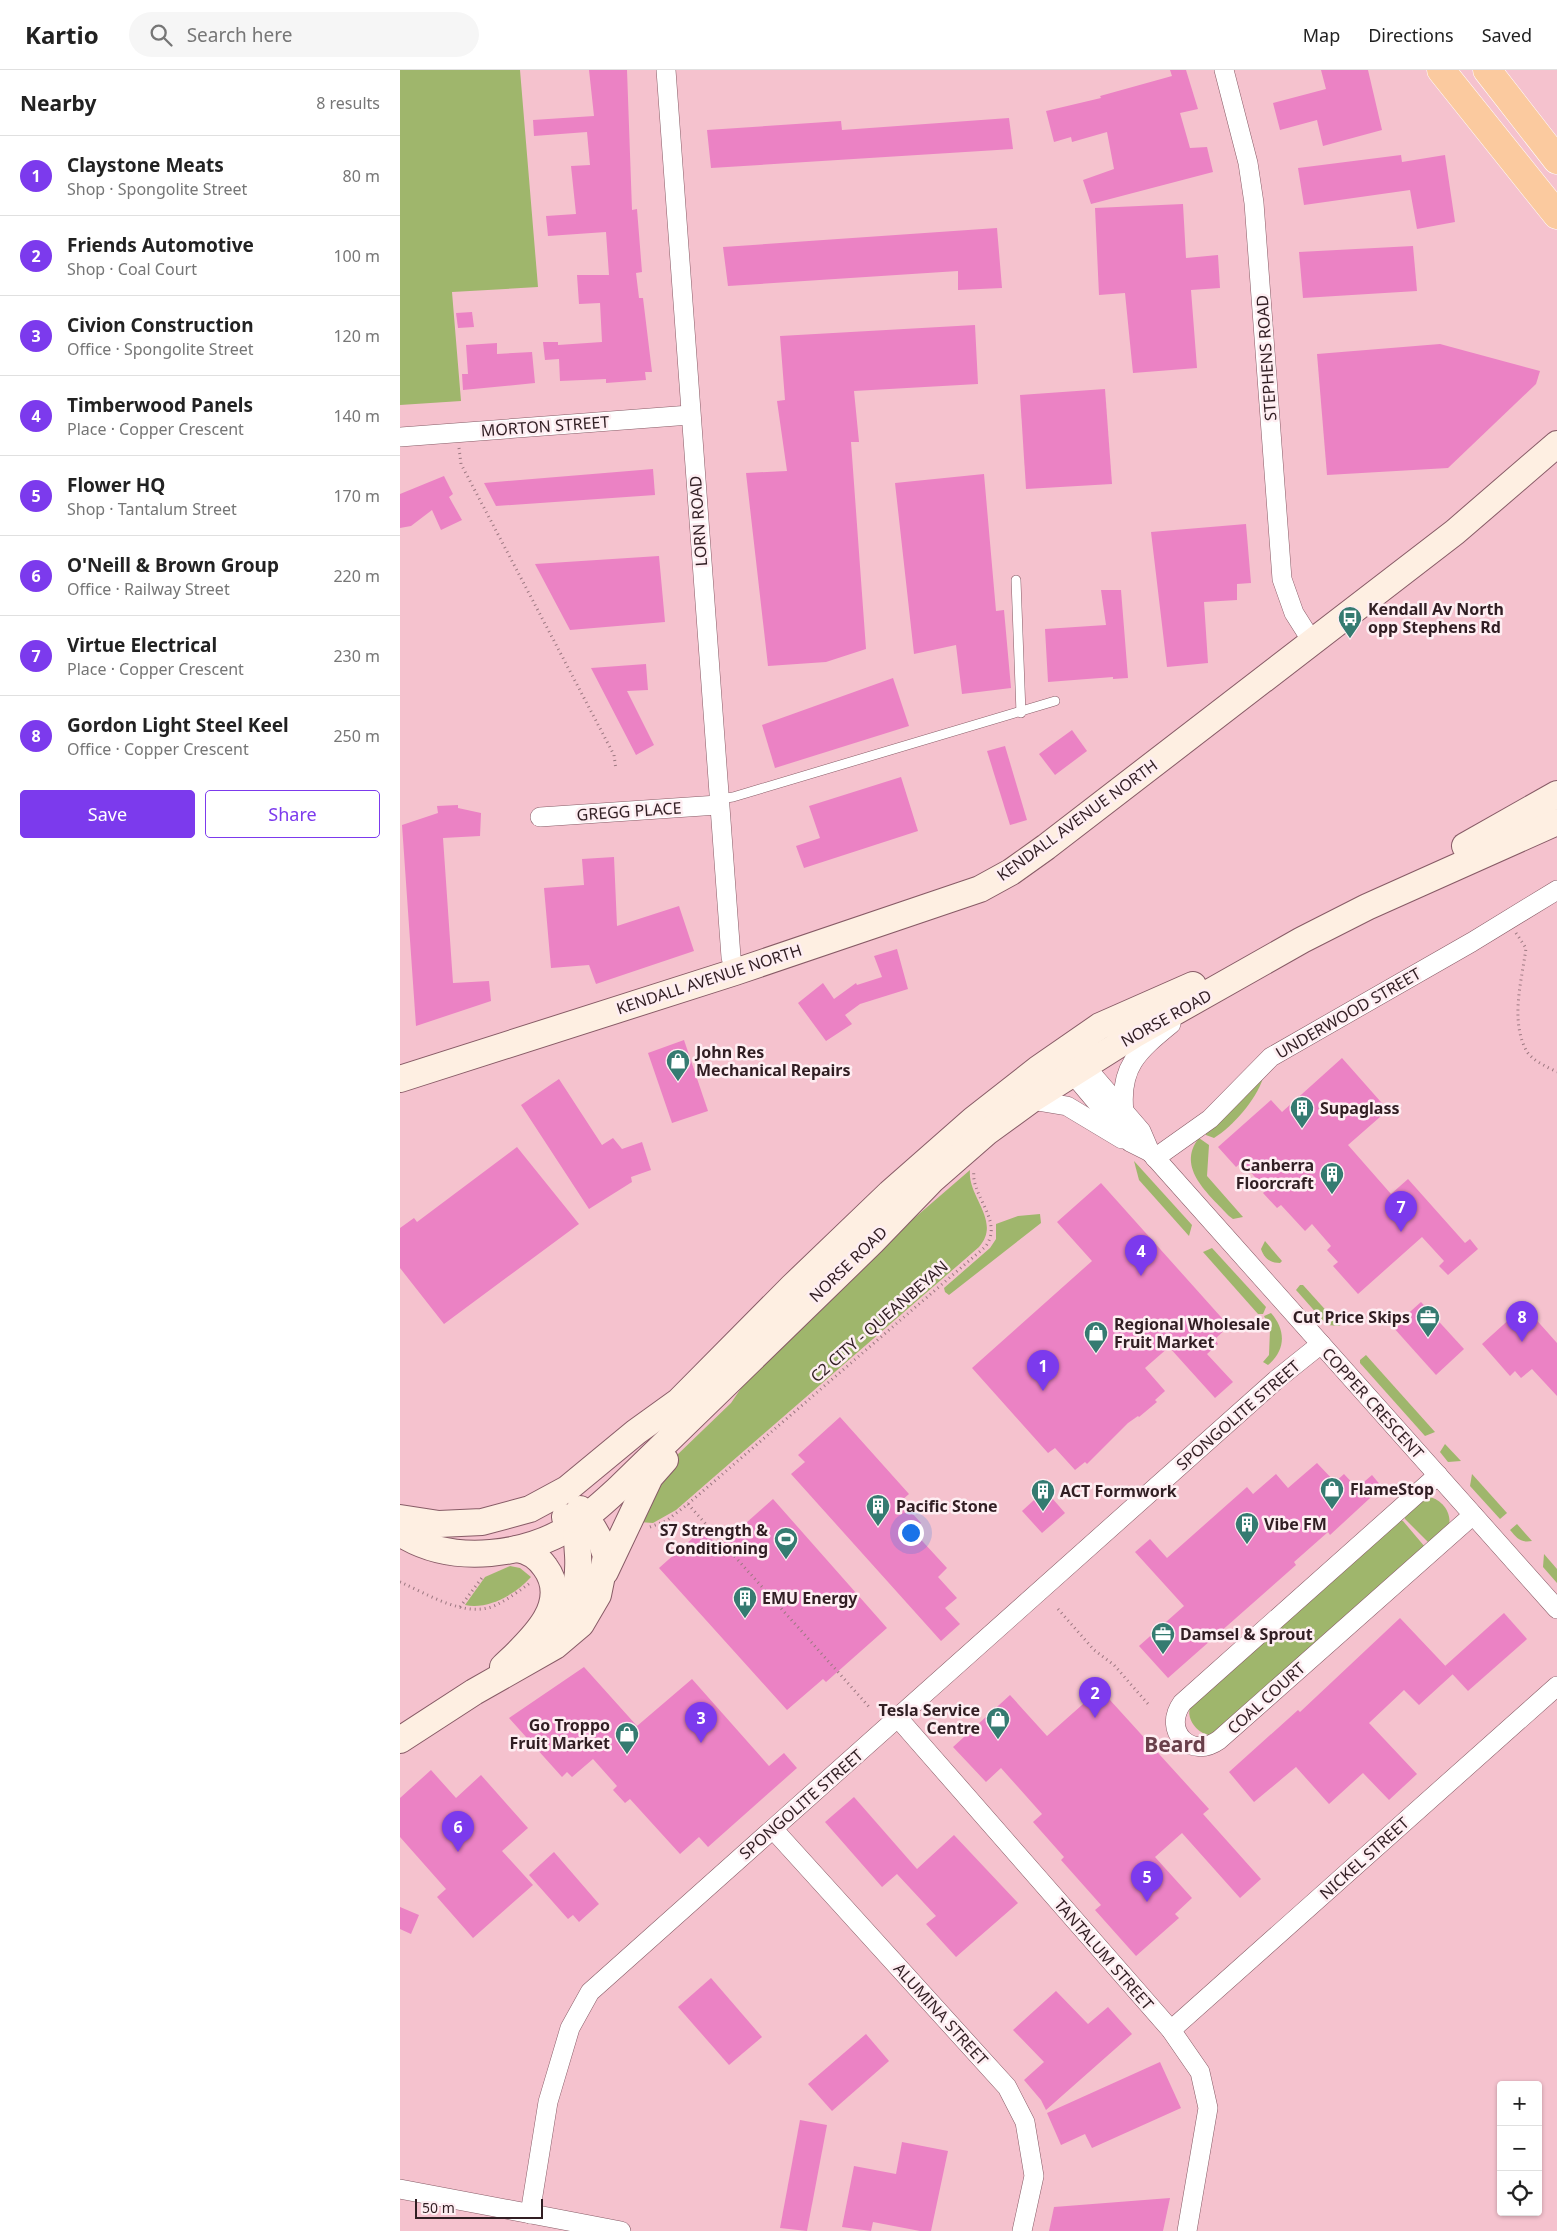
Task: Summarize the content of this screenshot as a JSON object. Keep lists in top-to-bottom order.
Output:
{
  "streets": {
    "main road": ["KENDALL AVENUE NORTH", "NORSE ROAD"],
    "street": [
      "STEPHENS ROAD",
      "MORTON STREET",
      "LORN ROAD",
      "GREGG PLACE",
      "UNDERWOOD STREET",
      "COPPER CRESCENT",
      "SPONGOLITE STREET",
      "COAL COURT",
      "NICKEL STREET",
      "TANTALUM STREET",
      "ALUMINA STREET"
    ],
    "path": ["C2 CITY - QUEANBEYAN"]
  },
  "crossings": [
    ["STEPHENS ROAD", "KENDALL AVENUE NORTH"],
    ["MORTON STREET", "LORN ROAD"],
    ["LORN ROAD", "GREGG PLACE"],
    ["LORN ROAD", "KENDALL AVENUE NORTH"],
    ["UNDERWOOD STREET", "COPPER CRESCENT"],
    ["NORSE ROAD", "COPPER CRESCENT"],
    ["COPPER CRESCENT", "SPONGOLITE STREET"],
    ["COPPER CRESCENT", "COAL COURT"],
    ["SPONGOLITE STREET", "TANTALUM STREET"],
    ["SPONGOLITE STREET", "ALUMINA STREET"],
    ["NICKEL STREET", "TANTALUM STREET"]
  ],
  "districts": ["Beard"],
  "places": {
    "bus stop": ["Kendall Av North opp Stephens Rd"],
    "shop": [
      "John Res Mechanical Repairs",
      "Regional Wholesale Fruit Market",
      "FlameStop",
      "Tesla Service Centre",
      "Go Troppo Fruit Market"
    ],
    "building": [
      "Supaglass",
      "Canberra Floorcraft",
      "ACT Formwork",
      "Pacific Stone",
      "Vibe FM",
      "EMU Energy"
    ],
    "office": ["Cut Price Skips", "Damsel & Sprout"],
    "sports": ["S7 Strength & Conditioning"]
  },
  "scale_bar": "50 m",
  "page": {
    "header": "Kartio",
    "search": "Search here",
    "nav": ["Map", "Directions", "Saved"],
    "heading": ["Nearby", "8 results"],
    "list": [
      {
        "mark": "1",
        "name": "Claystone Meats",
        "note": "Shop · Spongolite Street",
        "value": "80 m"
      },
      {
        "mark": "2",
        "name": "Friends Automotive",
        "note": "Shop · Coal Court",
        "value": "100 m"
      },
      {
        "mark": "3",
        "name": "Civion Construction",
        "note": "Office · Spongolite Street",
        "value": "120 m"
      },
      {
        "mark": "4",
        "name": "Timberwood Panels",
        "note": "Place · Copper Crescent",
        "value": "140 m"
      },
      {
        "mark": "5",
        "name": "Flower HQ",
        "note": "Shop · Tantalum Street",
        "value": "170 m"
      },
      {
        "mark": "6",
        "name": "O'Neill & Brown Group",
        "note": "Office · Railway Street",
        "value": "220 m"
      },
      {
        "mark": "7",
        "name": "Virtue Electrical",
        "note": "Place · Copper Crescent",
        "value": "230 m"
      },
      {
        "mark": "8",
        "name": "Gordon Light Steel Keel",
        "note": "Office · Copper Crescent",
        "value": "250 m"
      }
    ],
    "buttons": ["Save", "Share"],
    "pins": [
      "7",
      "4",
      "8",
      "1",
      "2",
      "3",
      "6",
      "5"
    ],
    "map_buttons": ["+", "−"],
    "scale": "50 m"
  }
}
